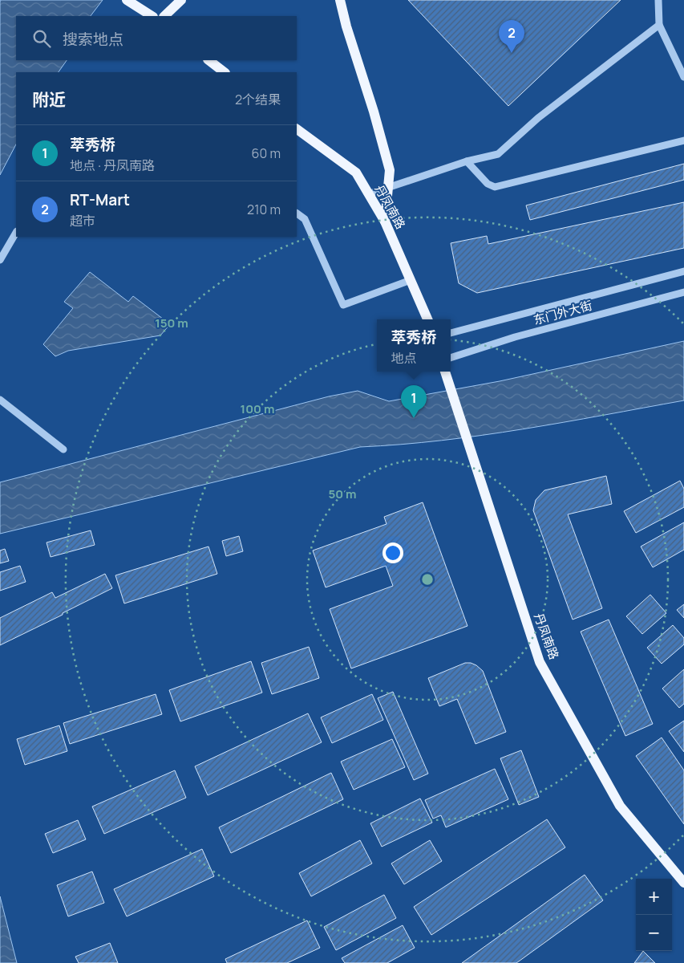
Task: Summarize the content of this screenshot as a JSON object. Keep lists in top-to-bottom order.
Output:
{
  "streets": {
    "main road": ["丹凤南路"],
    "street": ["东门外大街"]
  },
  "page": {
    "search": "搜索地点",
    "pins": ["2", "1"],
    "heading": ["附近", "2个结果"],
    "list": [
      {
        "mark": "1",
        "name": "萃秀桥",
        "note": "地点 · 丹凤南路",
        "value": "60 m"
      },
      {
        "mark": "2",
        "name": "RT-Mart",
        "note": "超市",
        "value": "210 m"
      }
    ],
    "popup": ["萃秀桥", "地点"],
    "map_buttons": ["+", "−"]
  },
  "rings": ["150 m", "100 m", "50 m"]
}
